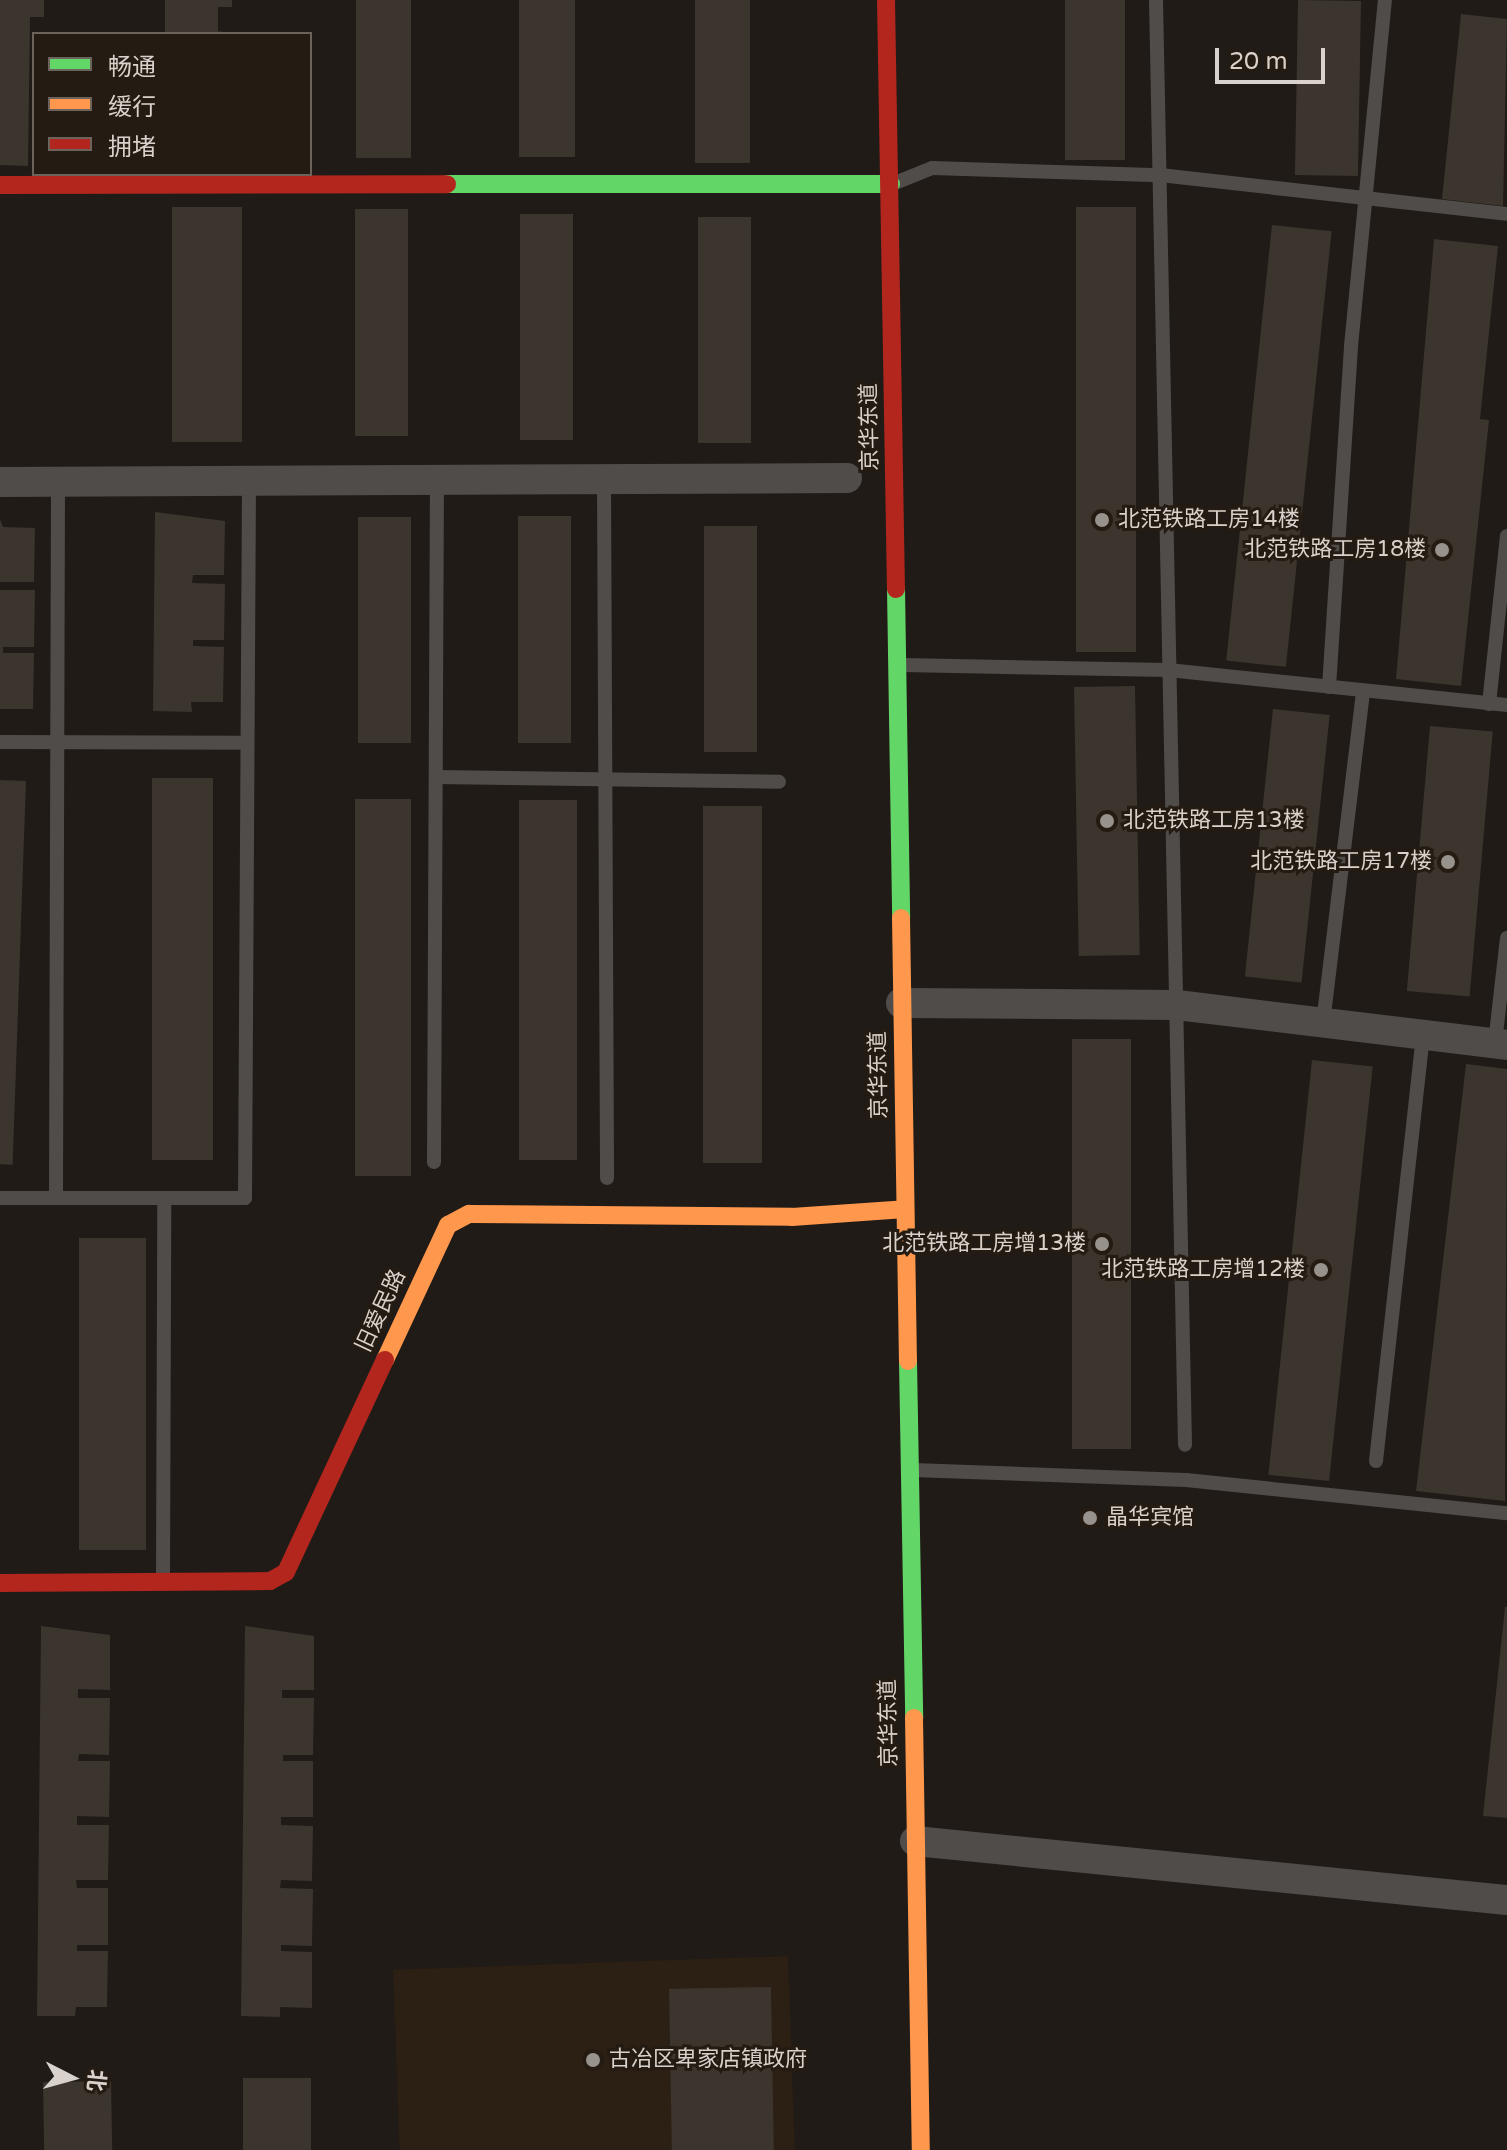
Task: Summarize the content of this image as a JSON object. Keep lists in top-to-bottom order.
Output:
{
  "streets": {
    "main road": ["京华东道", "旧爱民路"]
  },
  "crossings": [
    ["京华东道", "旧爱民路"]
  ],
  "places": [
    "北范铁路工房14楼",
    "北范铁路工房18楼",
    "北范铁路工房13楼",
    "北范铁路工房17楼",
    "北范铁路工房增13楼",
    "北范铁路工房增12楼",
    "晶华宾馆",
    "古冶区卑家店镇政府"
  ],
  "legend": ["畅通", "缓行", "拥堵"],
  "scale_bar": "20 m",
  "north": "right"
}
